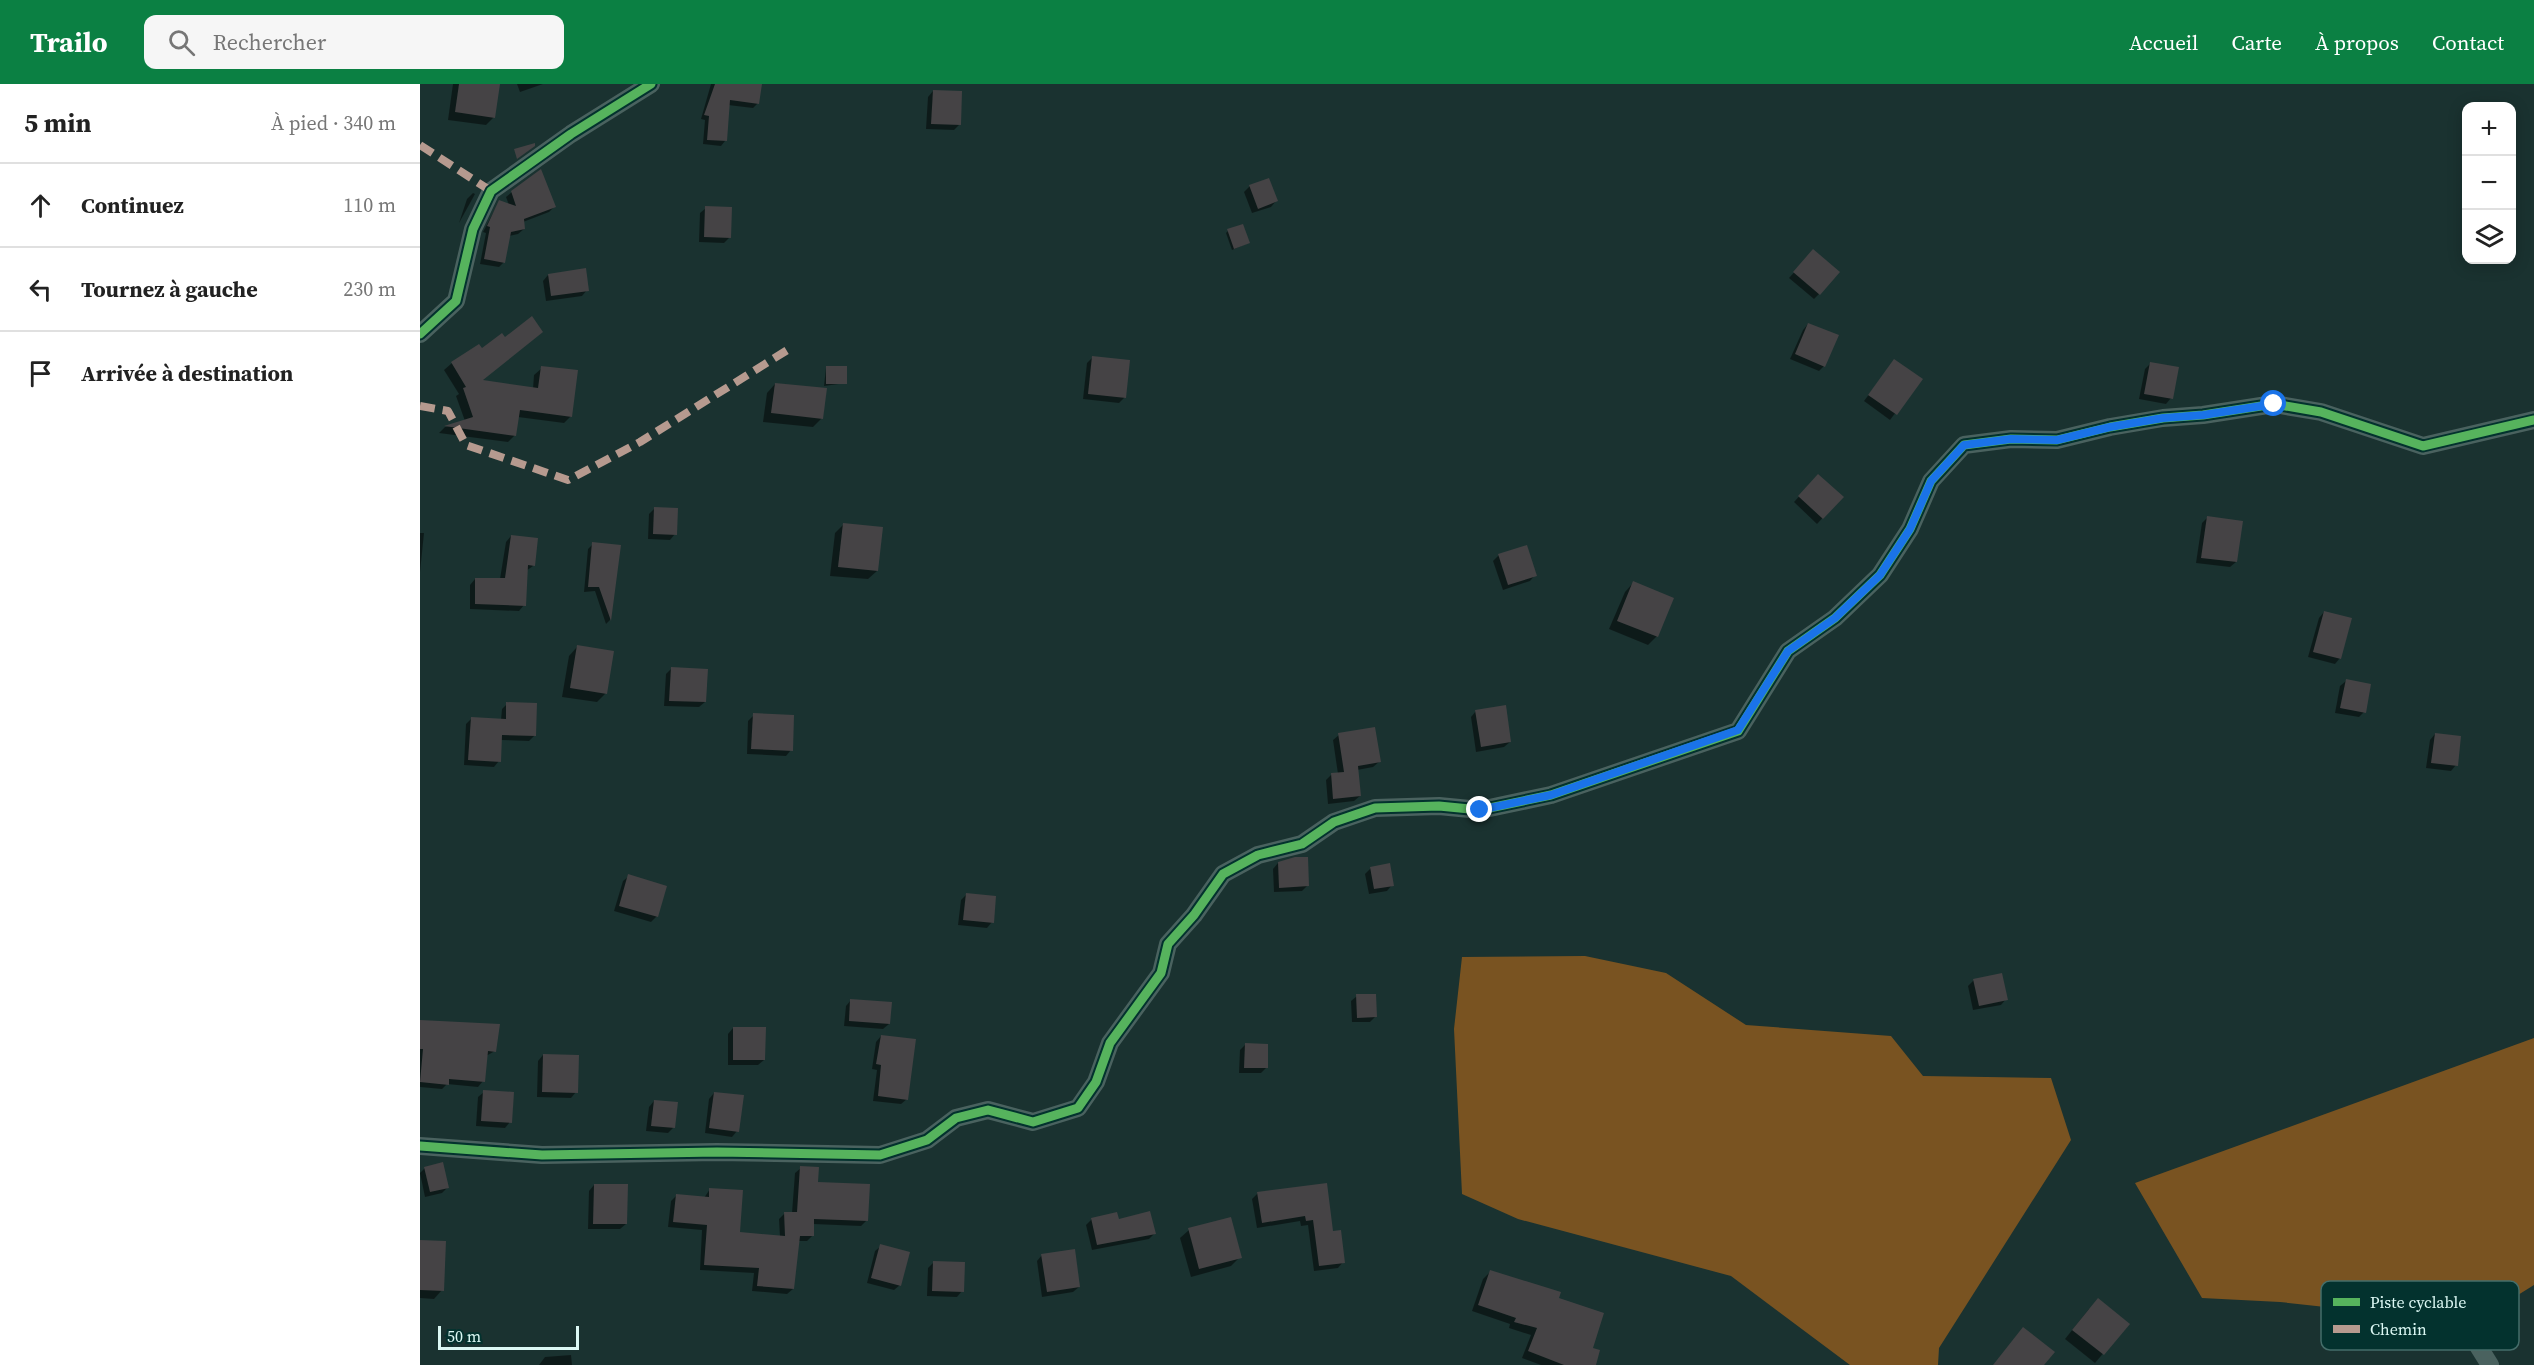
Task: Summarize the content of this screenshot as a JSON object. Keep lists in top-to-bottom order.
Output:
{
  "legend": ["Piste cyclable", "Chemin"],
  "scale_bar": "50 m",
  "page": {
    "header": "Trailo",
    "search": "Rechercher",
    "nav": [
      "Accueil",
      "Carte",
      "À propos",
      "Contact"
    ],
    "heading": ["5 min", "À pied · 340 m"],
    "map_buttons": ["+", "−"],
    "list": [
      ["Continuez", "110 m"],
      ["Tournez à gauche", "230 m"],
      "Arrivée à destination"
    ],
    "scale": "50 m"
  }
}
